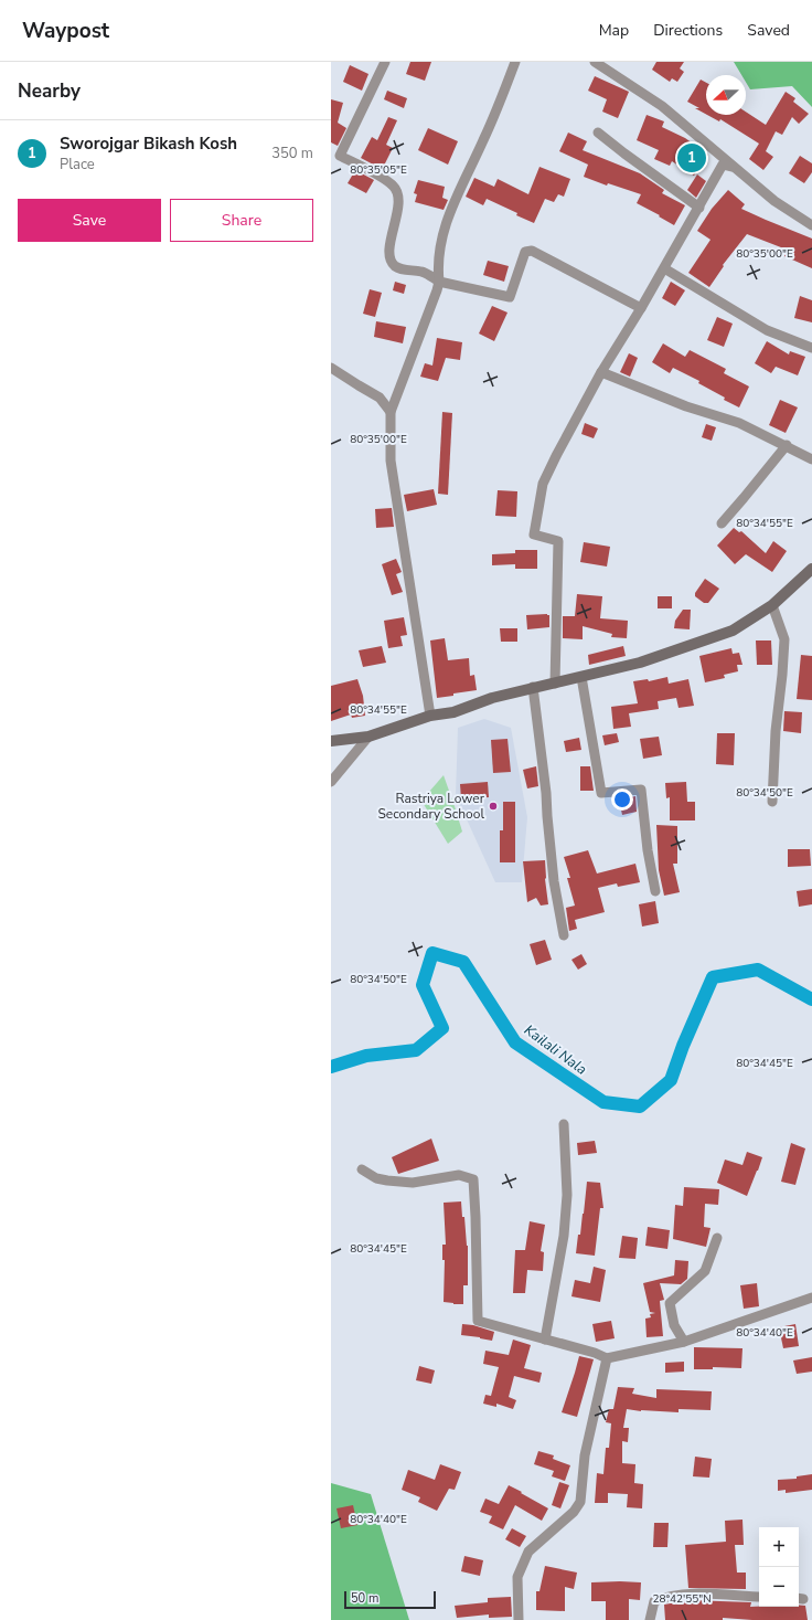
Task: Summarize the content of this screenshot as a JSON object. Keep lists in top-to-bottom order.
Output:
{
  "water": ["Kailali Nala"],
  "places": ["Rastriya Lower Secondary School"],
  "scale_bar": "50 m",
  "north": "left",
  "page": {
    "header": "Waypost",
    "nav": ["Map", "Directions", "Saved"],
    "heading": "Nearby",
    "list": [
      {
        "mark": "1",
        "name": "Sworojgar Bikash Kosh",
        "note": "Place",
        "value": "350 m"
      }
    ],
    "pins": "1",
    "buttons": ["Save", "Share"],
    "map_buttons": ["+", "−"],
    "scale": "50 m"
  },
  "coordinates": [
    "80°35'05\"E",
    "80°35'00\"E",
    "80°34'55\"E",
    "80°34'50\"E",
    "80°34'45\"E",
    "80°34'40\"E",
    "28°42'55\"N"
  ]
}
